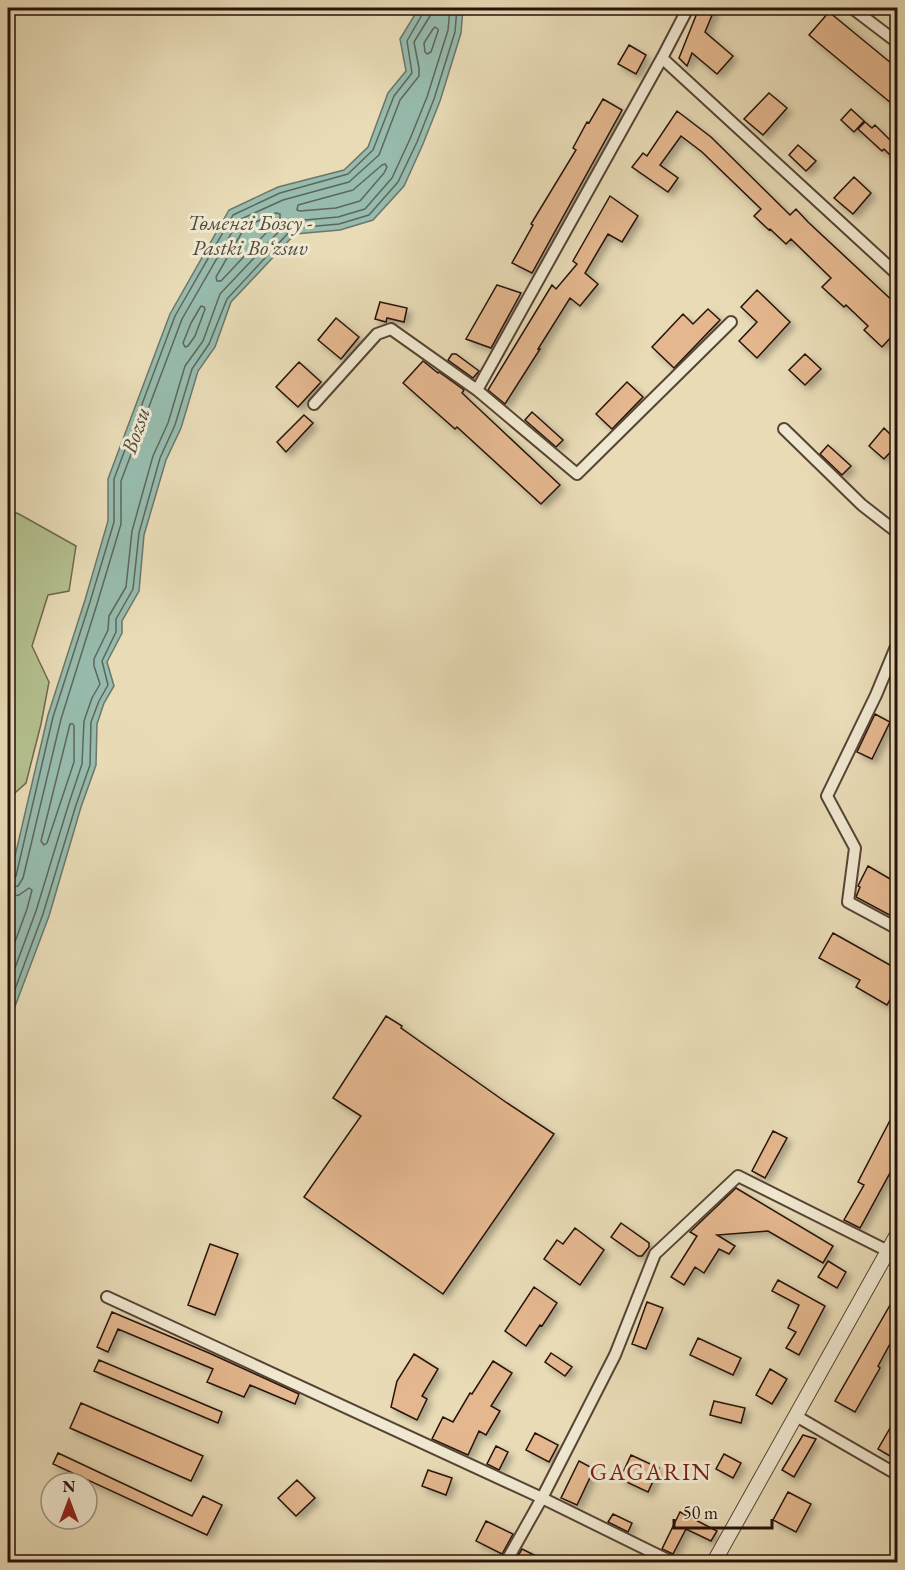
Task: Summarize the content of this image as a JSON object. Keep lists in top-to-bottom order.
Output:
{
  "districts": ["GAGARIN"],
  "water": ["Төменгі Бозсу - Pastki Boʻzsuv", "Bozsu"],
  "scale_bar": "50 m",
  "north": "top"
}
